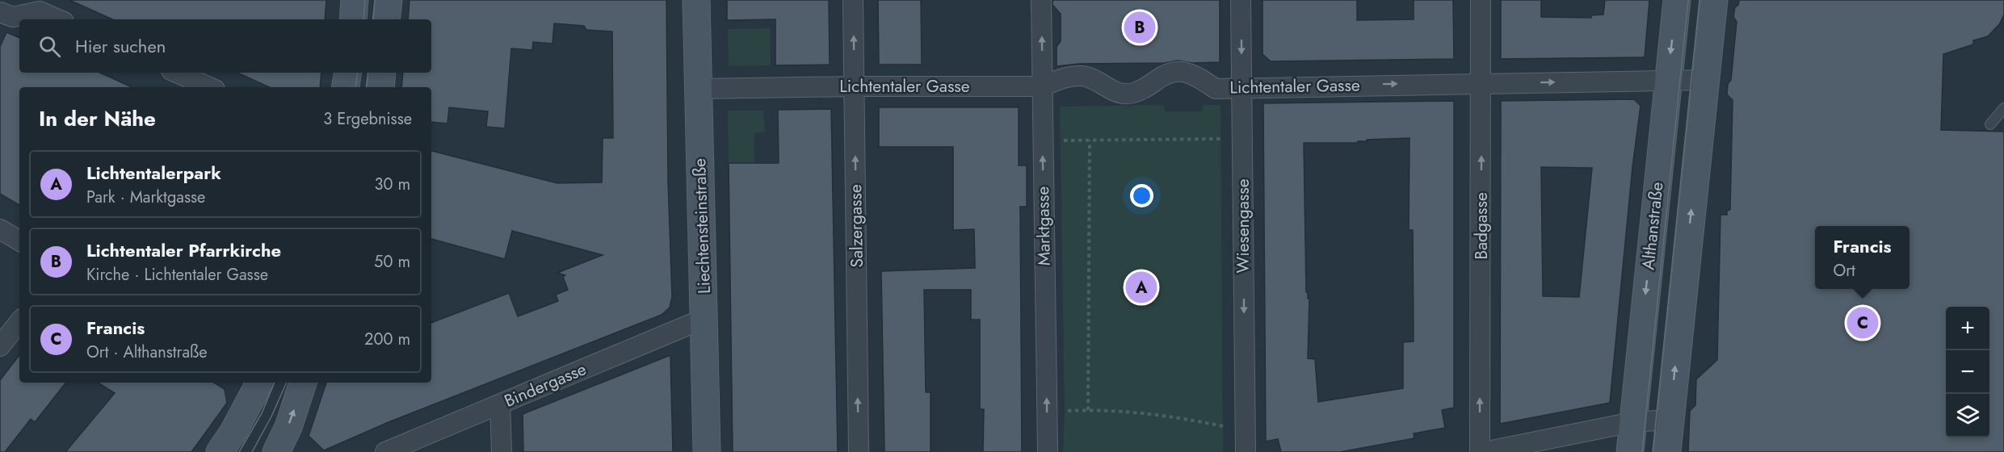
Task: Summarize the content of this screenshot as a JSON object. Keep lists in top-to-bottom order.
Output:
{
  "streets": {
    "street": [
      "Lichtentaler Gasse",
      "Liechtensteinstraße",
      "Salzergasse",
      "Marktgasse",
      "Wiesengasse",
      "Badgasse",
      "Althanstraße",
      "Bindergasse"
    ]
  },
  "crossings": [
    ["Lichtentaler Gasse", "Liechtensteinstraße"],
    ["Lichtentaler Gasse", "Salzergasse"],
    ["Lichtentaler Gasse", "Marktgasse"],
    ["Lichtentaler Gasse", "Wiesengasse"],
    ["Lichtentaler Gasse", "Badgasse"],
    ["Lichtentaler Gasse", "Althanstraße"],
    ["Liechtensteinstraße", "Bindergasse"]
  ],
  "one_way": [
    "Lichtentaler Gasse",
    "Salzergasse",
    "Marktgasse",
    "Wiesengasse",
    "Badgasse"
  ],
  "page": {
    "pins": ["B", "A", "C"],
    "search": "Hier suchen",
    "heading": ["In der Nähe", "3 Ergebnisse"],
    "list": [
      {
        "mark": "A",
        "name": "Lichtentalerpark",
        "note": "Park · Marktgasse",
        "value": "30 m"
      },
      {
        "mark": "B",
        "name": "Lichtentaler Pfarrkirche",
        "note": "Kirche · Lichtentaler Gasse",
        "value": "50 m"
      },
      {
        "mark": "C",
        "name": "Francis",
        "note": "Ort · Althanstraße",
        "value": "200 m"
      }
    ],
    "popup": ["Francis", "Ort"],
    "map_buttons": ["+", "−"]
  }
}
